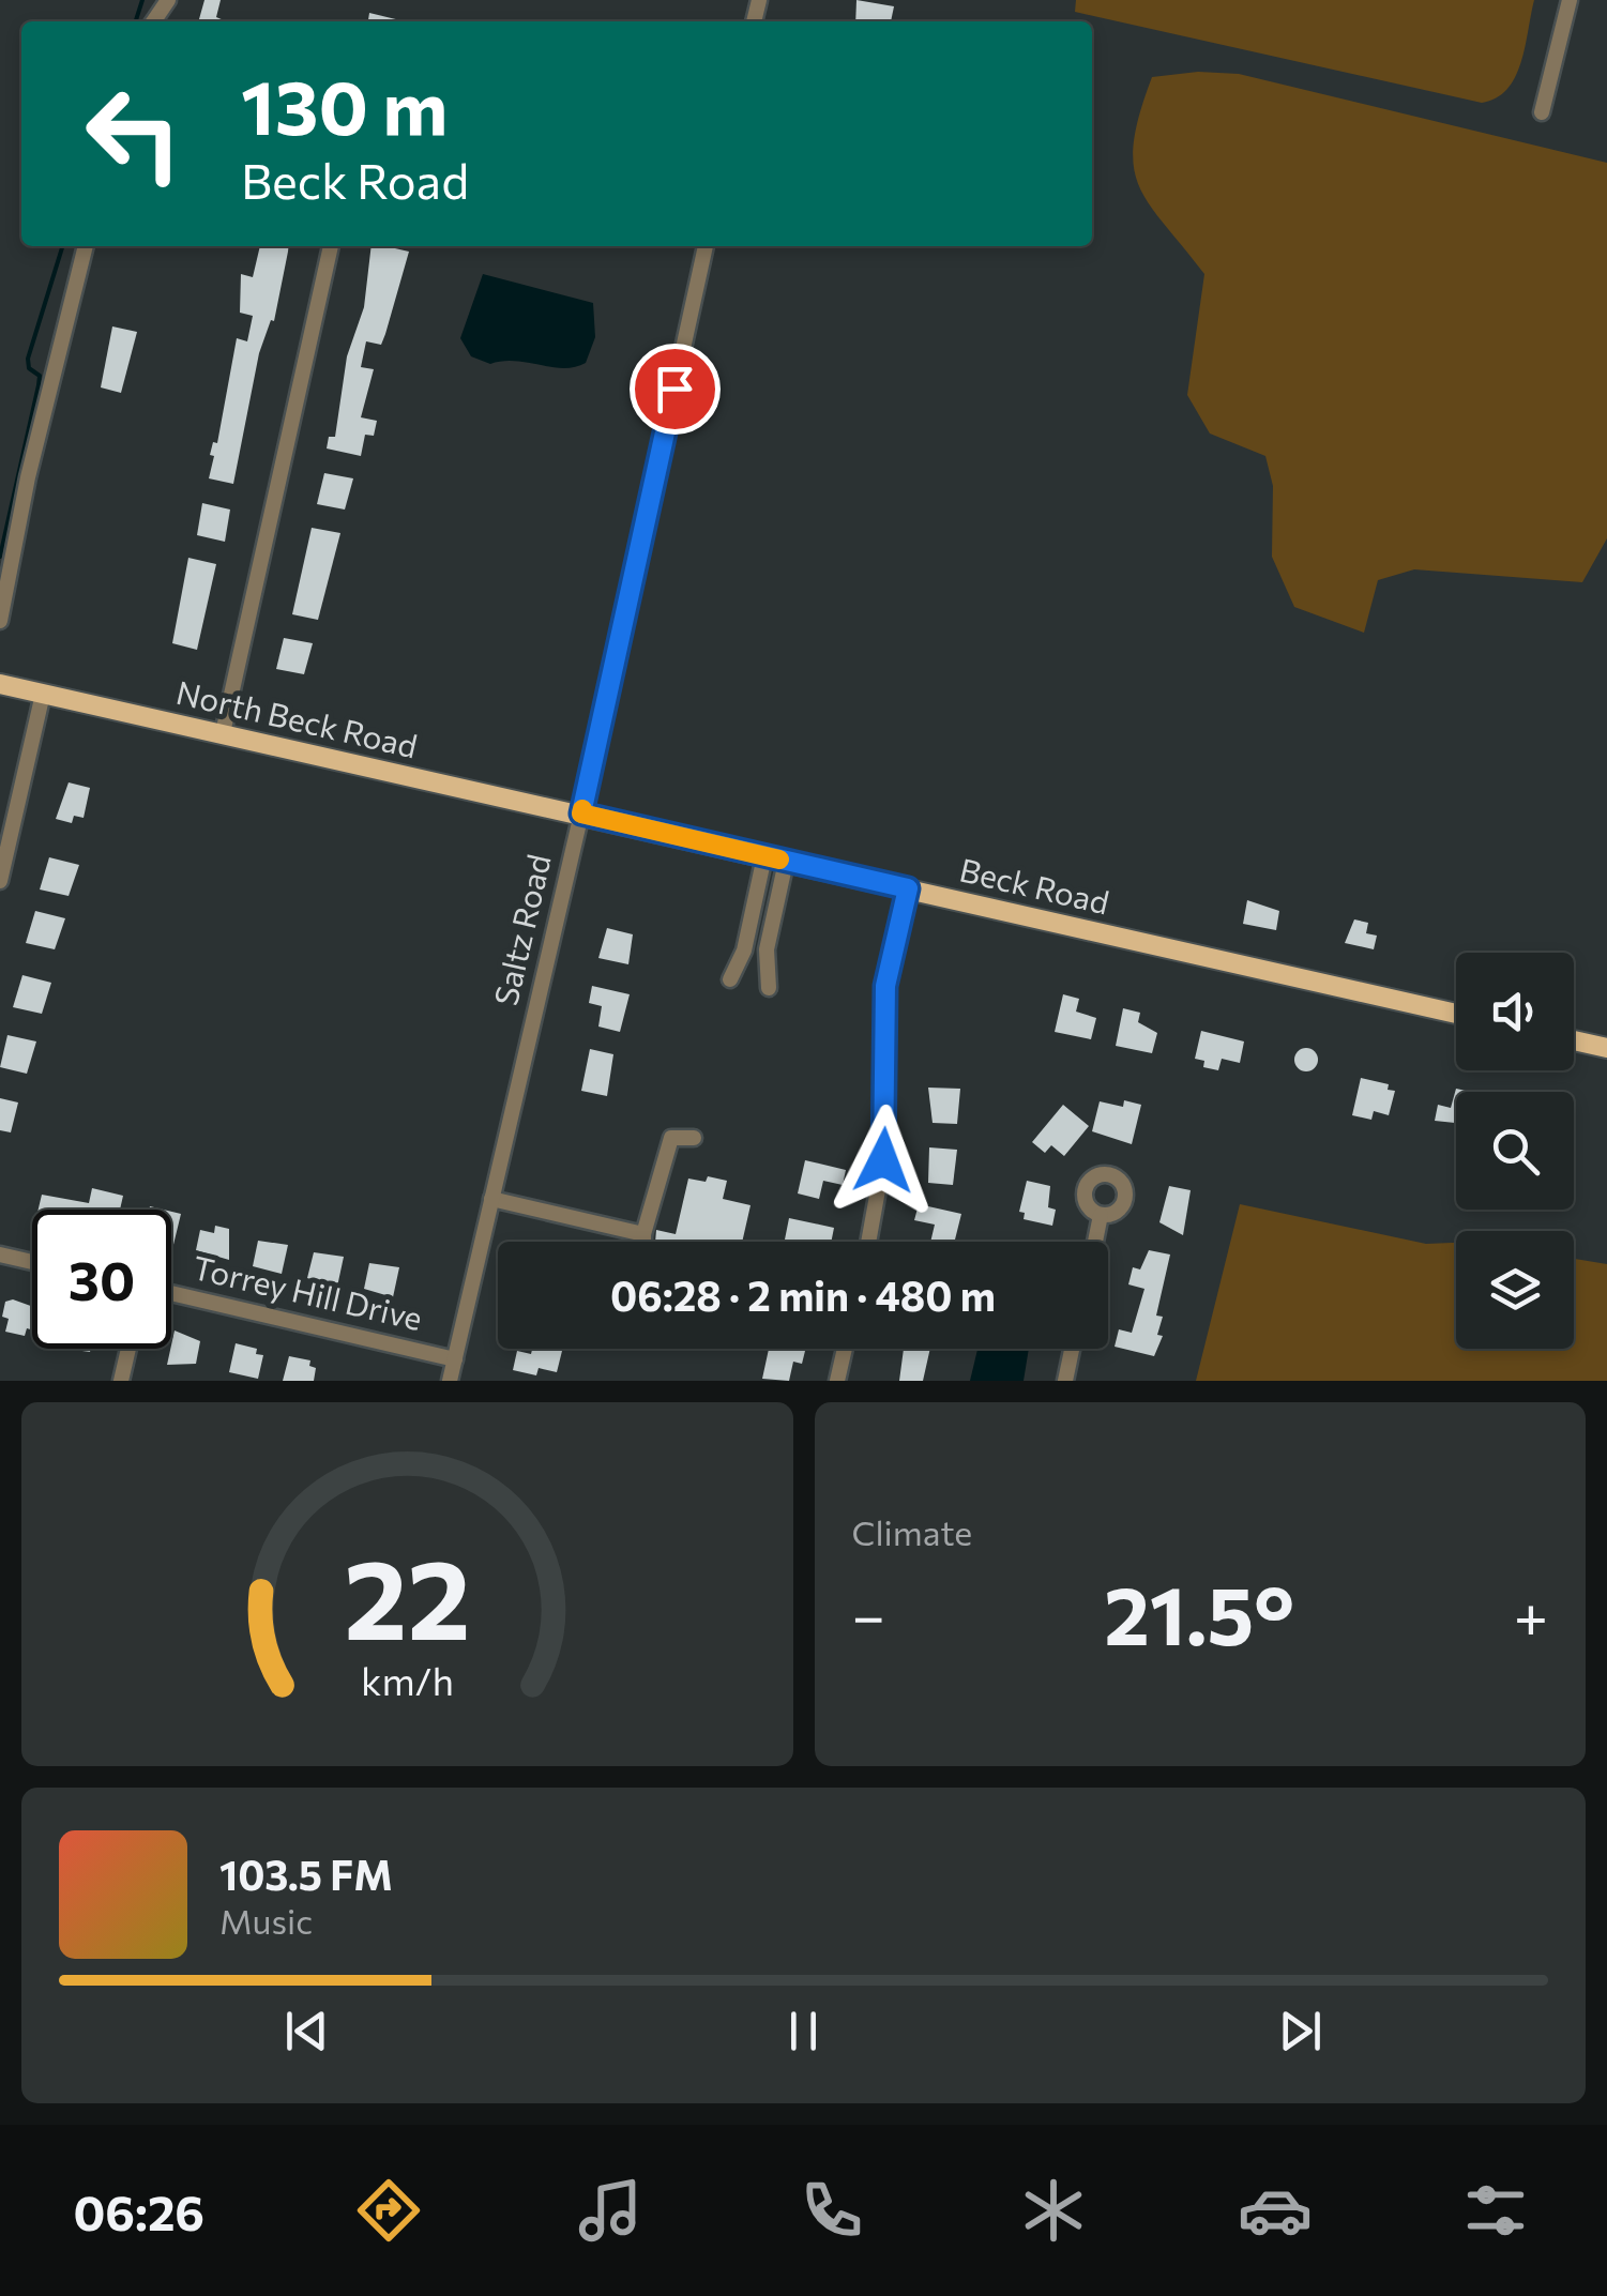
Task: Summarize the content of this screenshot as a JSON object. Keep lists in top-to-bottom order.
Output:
{
  "streets": {
    "main road": ["North Beck Road", "Beck Road"],
    "street": ["Saltz Road", "Torrey Hill Drive"]
  },
  "crossings": [
    ["North Beck Road", "Beck Road"],
    ["North Beck Road", "Saltz Road"],
    ["Beck Road", "Saltz Road"],
    ["Saltz Road", "Torrey Hill Drive"]
  ],
  "page": {
    "turn": ["130 m", "Beck Road"],
    "limit": "30",
    "trip": "06:28 · 2 min · 480 m",
    "tile": "Climate",
    "heat": ["−", "21.5°", "+"],
    "song": ["103.5 FM", "Music"],
    "tabs": "06:26",
    "gauge": ["22", "km/h"]
  }
}
